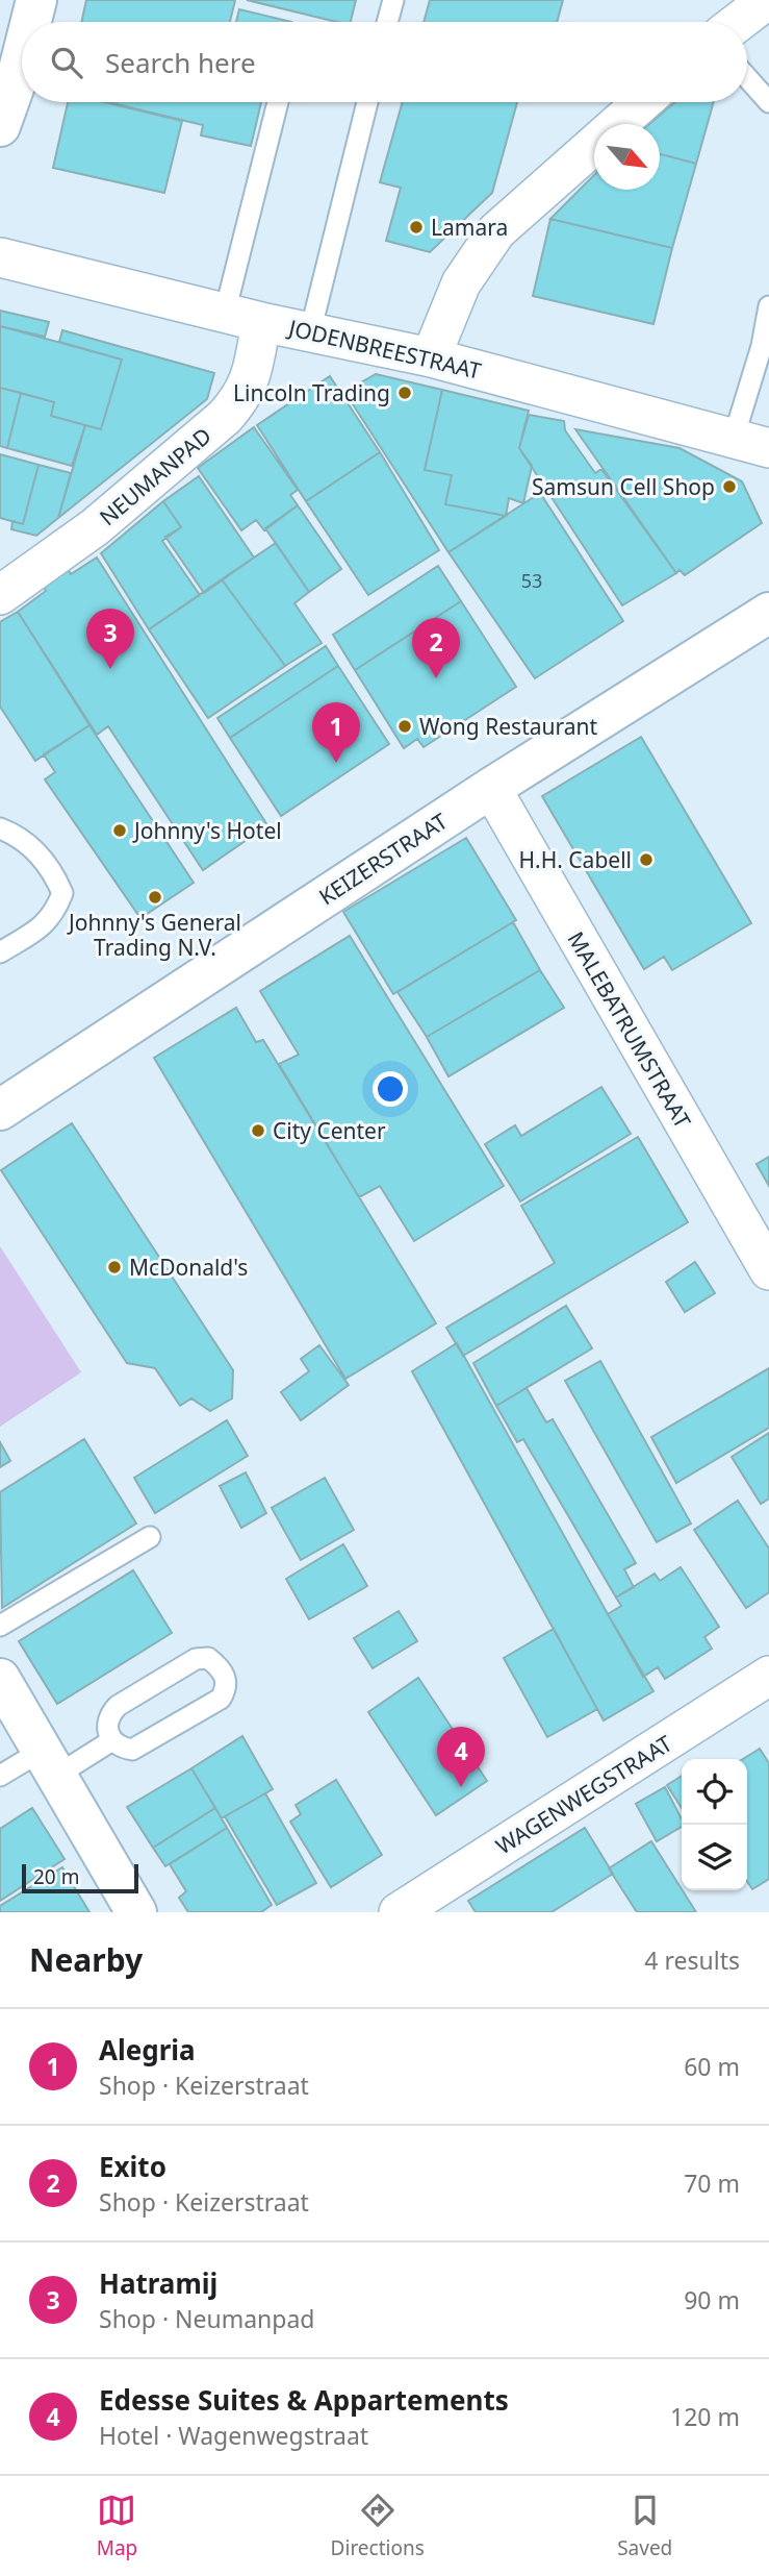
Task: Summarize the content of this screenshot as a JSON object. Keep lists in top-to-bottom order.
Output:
{
  "streets": {
    "main road": ["KEIZERSTRAAT"],
    "street": [
      "JODENBREESTRAAT",
      "NEUMANPAD",
      "MALEBATRUMSTRAAT",
      "WAGENWEGSTRAAT"
    ]
  },
  "crossings": [
    ["JODENBREESTRAAT", "NEUMANPAD"],
    ["KEIZERSTRAAT", "MALEBATRUMSTRAAT"]
  ],
  "places": [
    "Lamara",
    "Lincoln Trading",
    "Samsun Cell Shop",
    "Wong Restaurant",
    "Johnny's Hotel",
    "H.H. Cabell",
    "Johnny's General Trading N.V.",
    "City Center",
    "McDonald's"
  ],
  "house_numbers": ["53"],
  "scale_bar": "20 m",
  "north": "bottom right",
  "page": {
    "search": "Search here",
    "pins": [
      "3",
      "2",
      "1",
      "4"
    ],
    "scale": "20 m",
    "heading": ["Nearby", "4 results"],
    "list": [
      {
        "mark": "1",
        "name": "Alegria",
        "note": "Shop · Keizerstraat",
        "value": "60 m"
      },
      {
        "mark": "2",
        "name": "Exito",
        "note": "Shop · Keizerstraat",
        "value": "70 m"
      },
      {
        "mark": "3",
        "name": "Hatramij",
        "note": "Shop · Neumanpad",
        "value": "90 m"
      },
      {
        "mark": "4",
        "name": "Edesse Suites & Appartements",
        "note": "Hotel · Wagenwegstraat",
        "value": "120 m"
      }
    ],
    "nav": ["Map", "Directions", "Saved"]
  }
}
